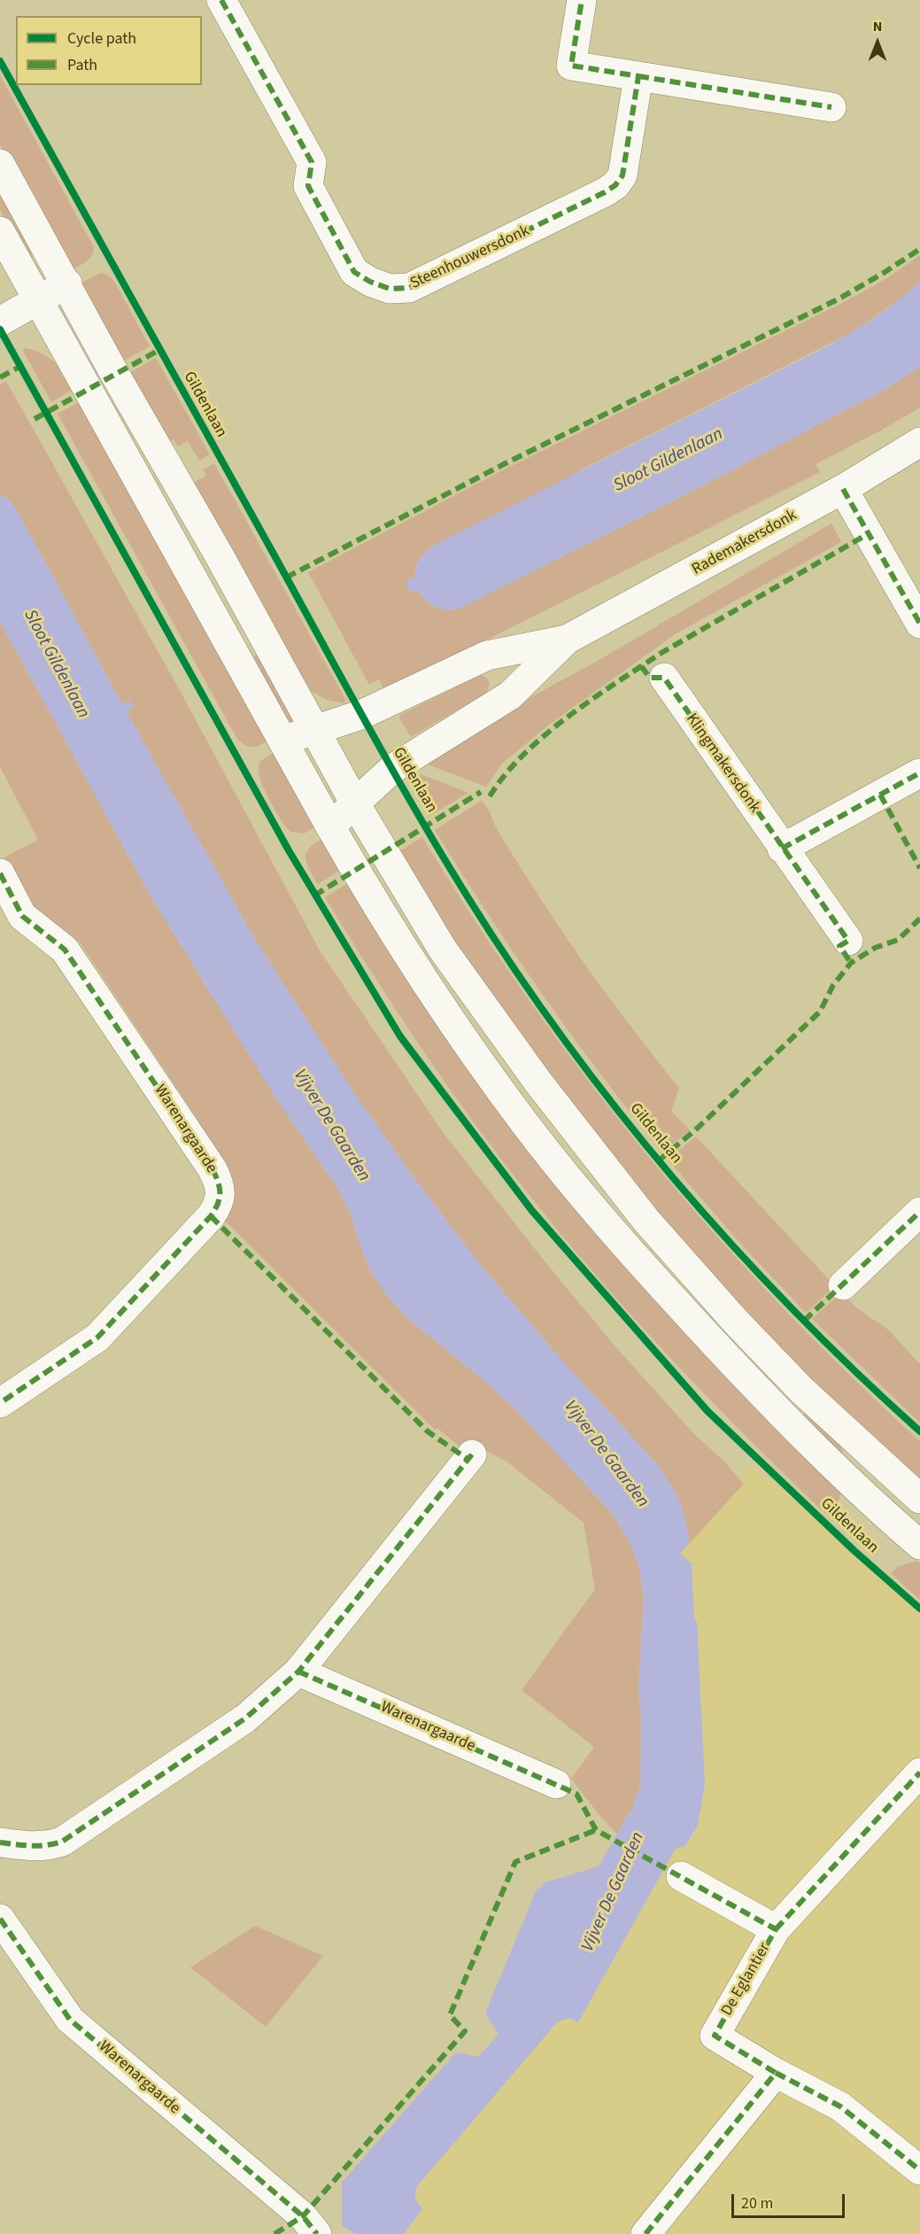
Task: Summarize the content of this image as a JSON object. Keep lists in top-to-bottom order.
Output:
{
  "streets": {
    "street": [
      "Steenhouwersdonk",
      "Gildenlaan",
      "Rademakersdonk",
      "Klingmakersdonk",
      "Warenargaarde",
      "De Eglantier"
    ]
  },
  "crossings": [
    ["Gildenlaan", "Rademakersdonk"]
  ],
  "water": ["Sloot Gildenlaan", "Vijver De Gaarden"],
  "legend": ["Cycle path", "Path"],
  "scale_bar": "20 m",
  "north": "top"
}
